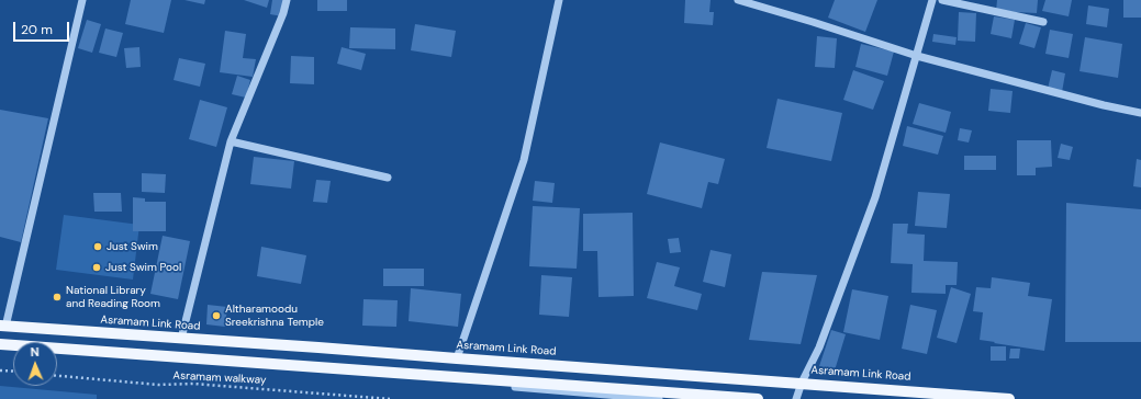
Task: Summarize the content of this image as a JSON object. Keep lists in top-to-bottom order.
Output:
{
  "streets": {
    "main road": ["Asramam Link Road"],
    "path": ["Asramam walkway"]
  },
  "places": [
    "Just Swim",
    "Just Swim Pool",
    "National Library and Reading Room",
    "Altharamoodu Sreekrishna Temple"
  ],
  "scale_bar": "20 m",
  "north": "top"
}
